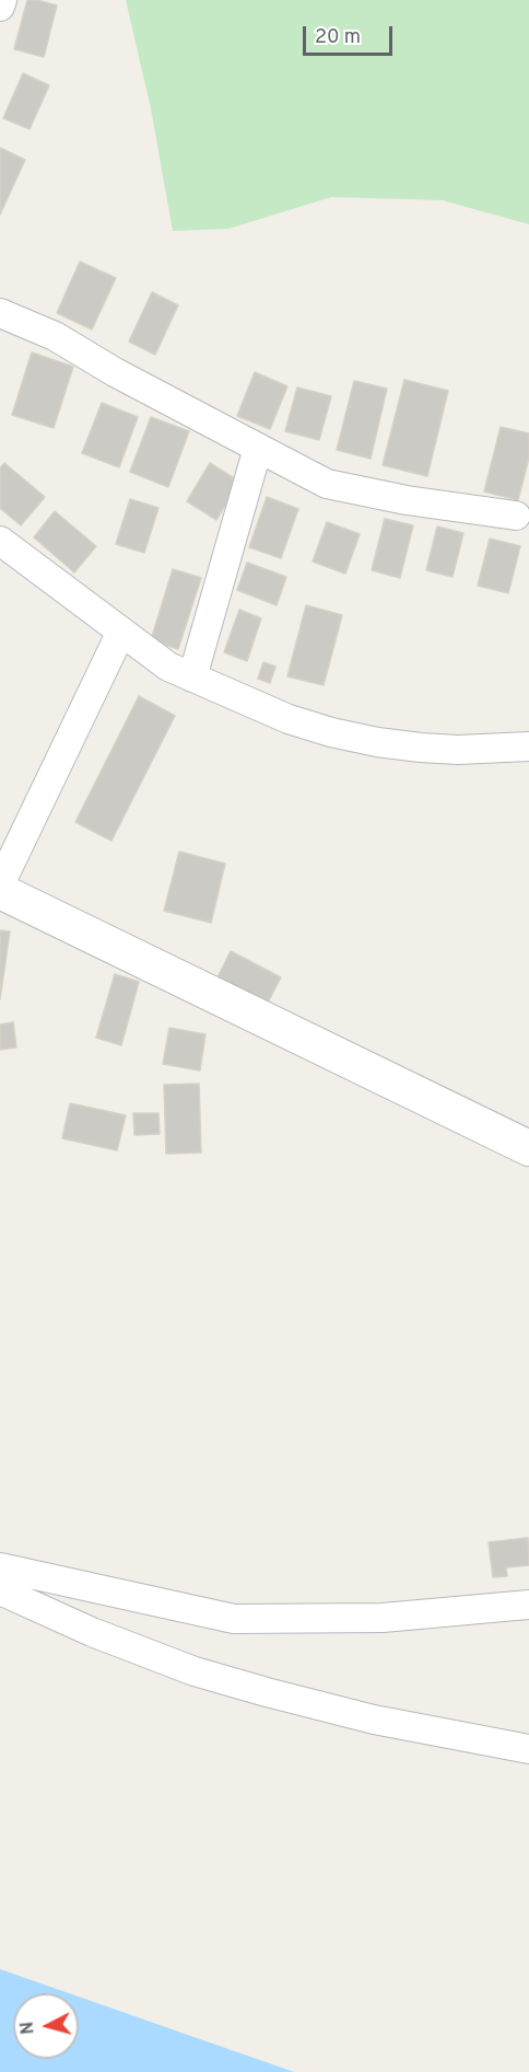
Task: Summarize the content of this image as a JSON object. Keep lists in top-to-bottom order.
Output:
{
  "scale_bar": "20 m",
  "north": "left"
}
